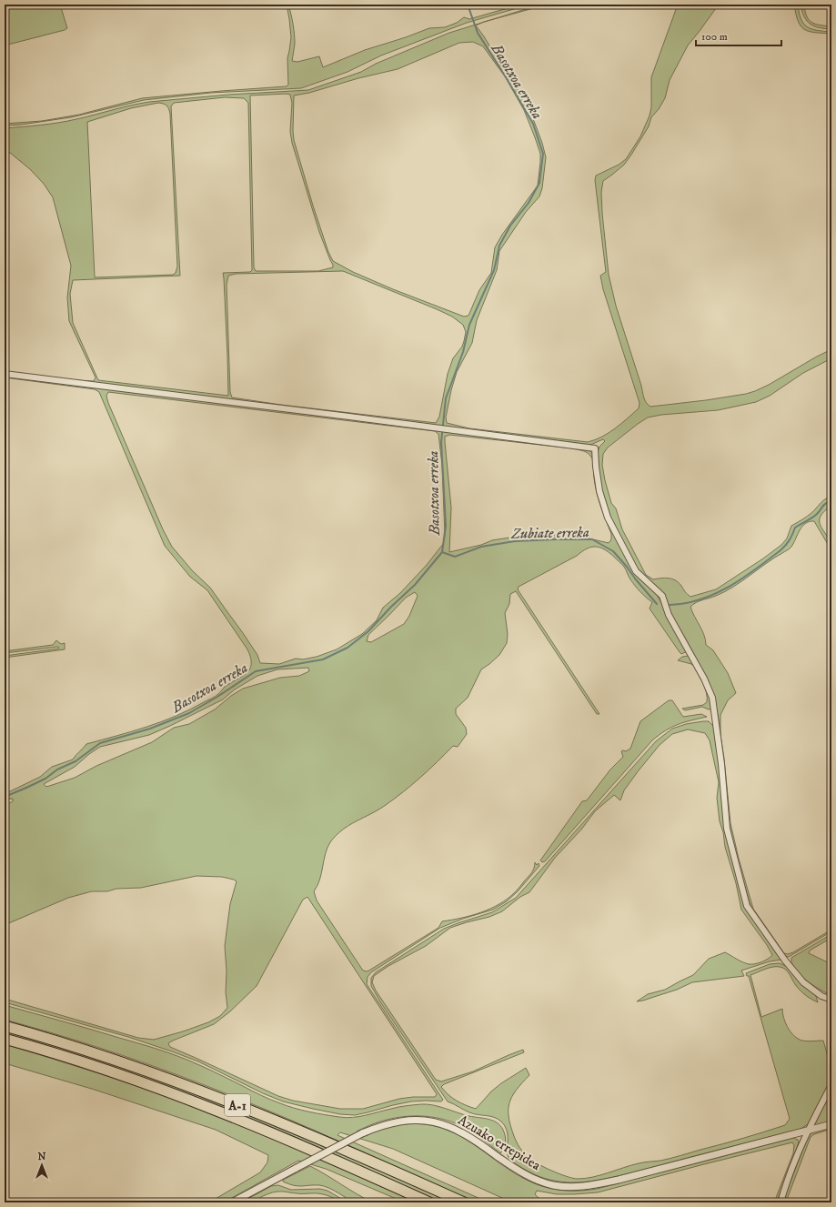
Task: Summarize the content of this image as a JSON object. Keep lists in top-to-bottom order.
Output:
{
  "streets": {
    "highway": ["A-1"],
    "street": ["Azuako errepidea"]
  },
  "water": ["Basotxoa erreka", "Zubiate erreka"],
  "scale_bar": "100 m",
  "north": "top"
}
